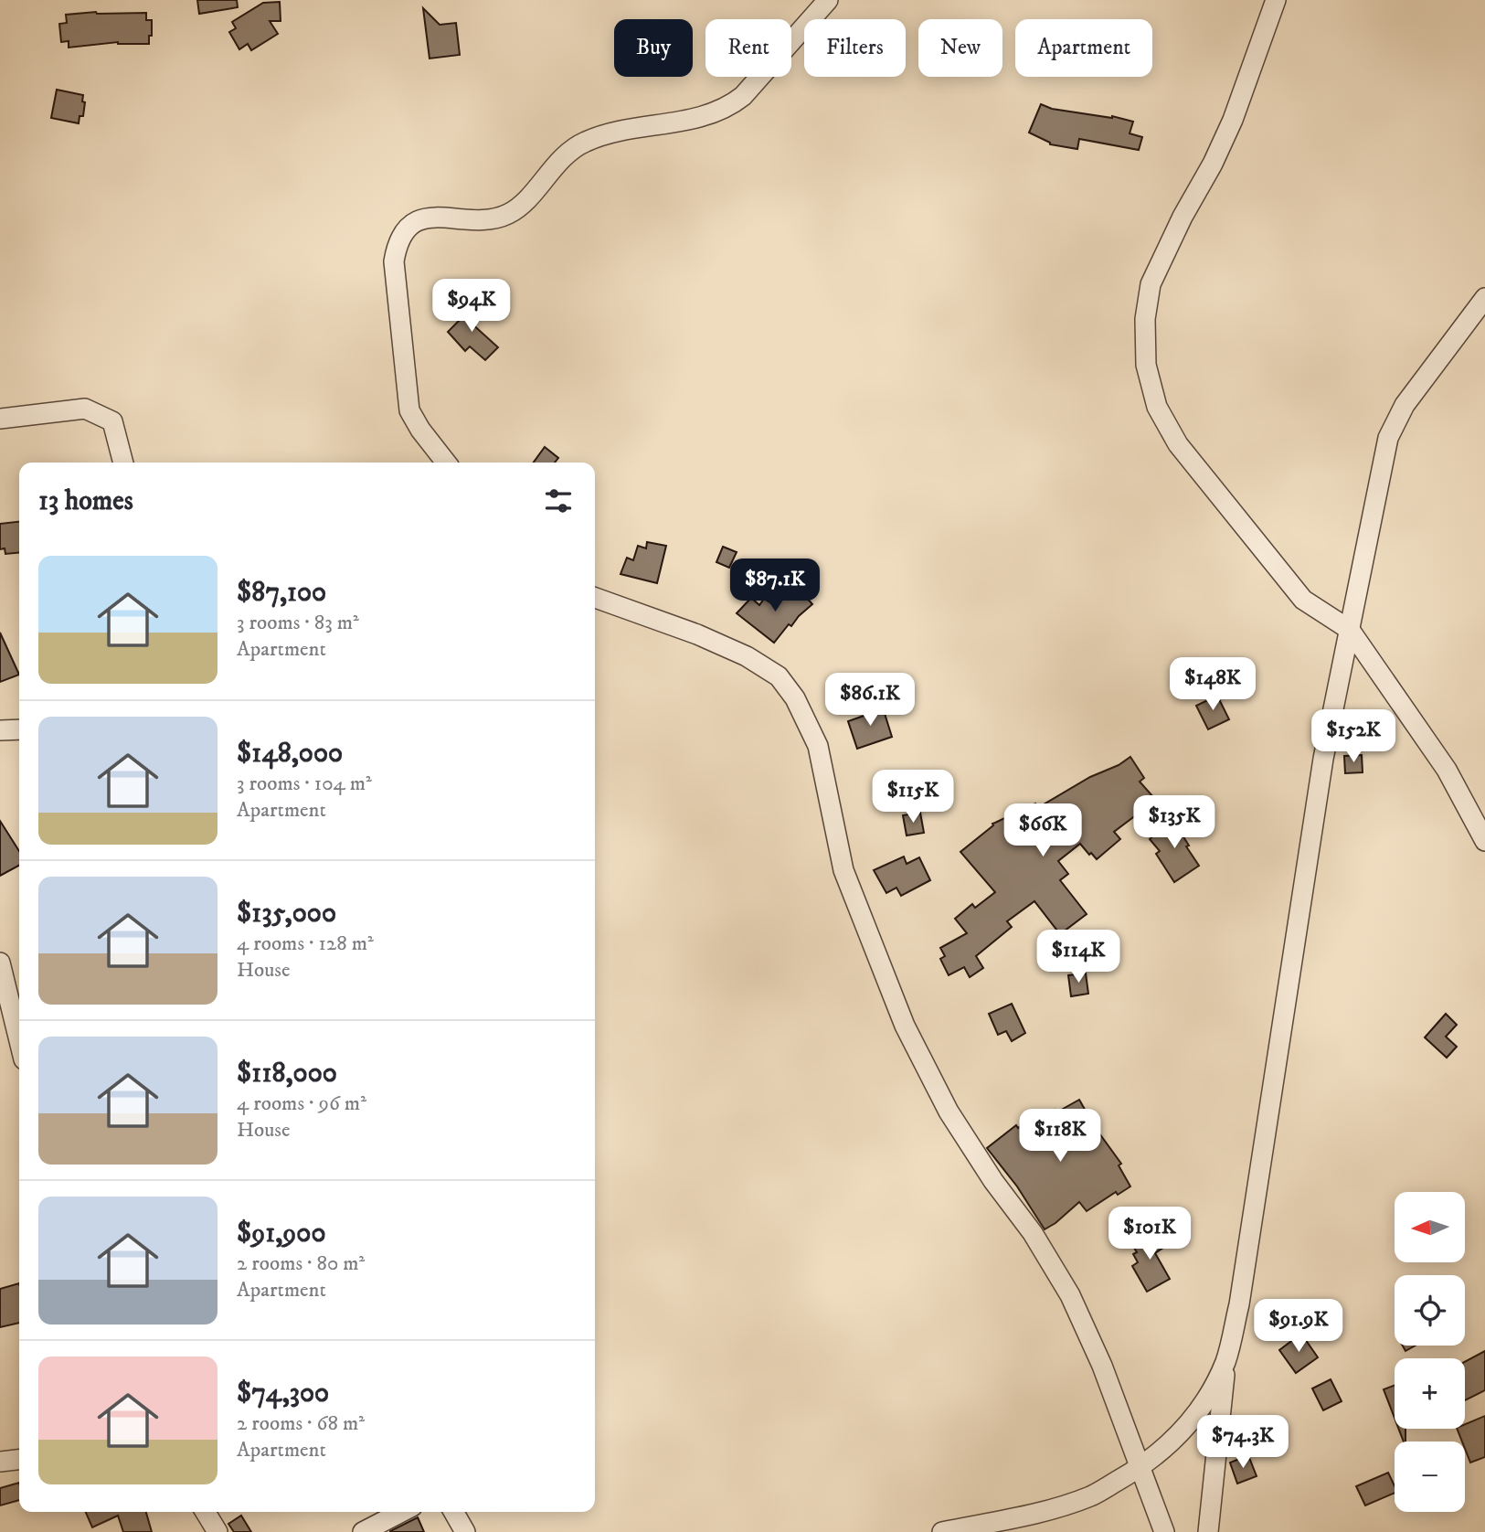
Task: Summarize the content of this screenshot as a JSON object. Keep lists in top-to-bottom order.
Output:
{
  "north": "left",
  "page": {
    "chip": [
      "Buy",
      "Rent",
      "Filters",
      "New",
      "Apartment"
    ],
    "price": [
      "$94K",
      "$87.1K",
      "$148K",
      "$86.1K",
      "$152K",
      "$115K",
      "$135K",
      "$66K",
      "$114K",
      "$118K",
      "$101K",
      "$91.9K",
      "$74.3K"
    ],
    "heading": "13 homes",
    "list": [
      {
        "name": "$87,100",
        "note": "3 rooms · 83 m² · Apartment"
      },
      {
        "name": "$148,000",
        "note": "3 rooms · 104 m² · Apartment"
      },
      {
        "name": "$135,000",
        "note": "4 rooms · 128 m² · House"
      },
      {
        "name": "$118,000",
        "note": "4 rooms · 96 m² · House"
      },
      {
        "name": "$91,900",
        "note": "2 rooms · 80 m² · Apartment"
      },
      {
        "name": "$74,300",
        "note": "2 rooms · 68 m² · Apartment"
      }
    ],
    "map_buttons": ["+", "−"]
  }
}
